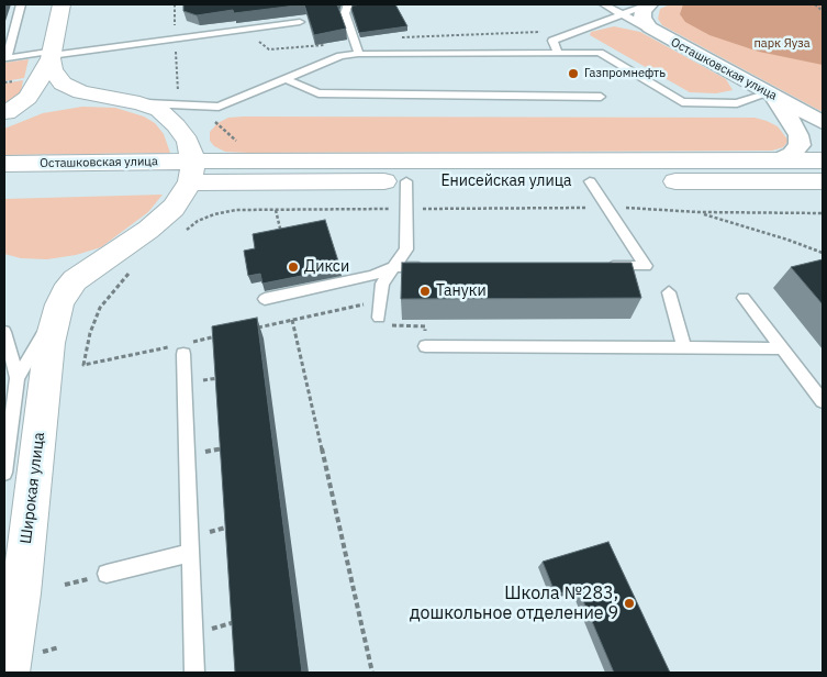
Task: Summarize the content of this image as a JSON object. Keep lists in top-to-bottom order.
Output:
{
  "streets": {
    "main road": ["Осташковская улица", "Енисейская улица", "Широкая улица"]
  },
  "crossings": [
    ["Осташковская улица", "Енисейская улица"],
    ["Осташковская улица", "Широкая улица"],
    ["Енисейская улица", "Широкая улица"]
  ],
  "parks": ["парк Яуза"],
  "places": [
    "Газпромнефть",
    "Дикси",
    "Тануки",
    "Школа №283, дошкольное отделение 9"
  ]
}
